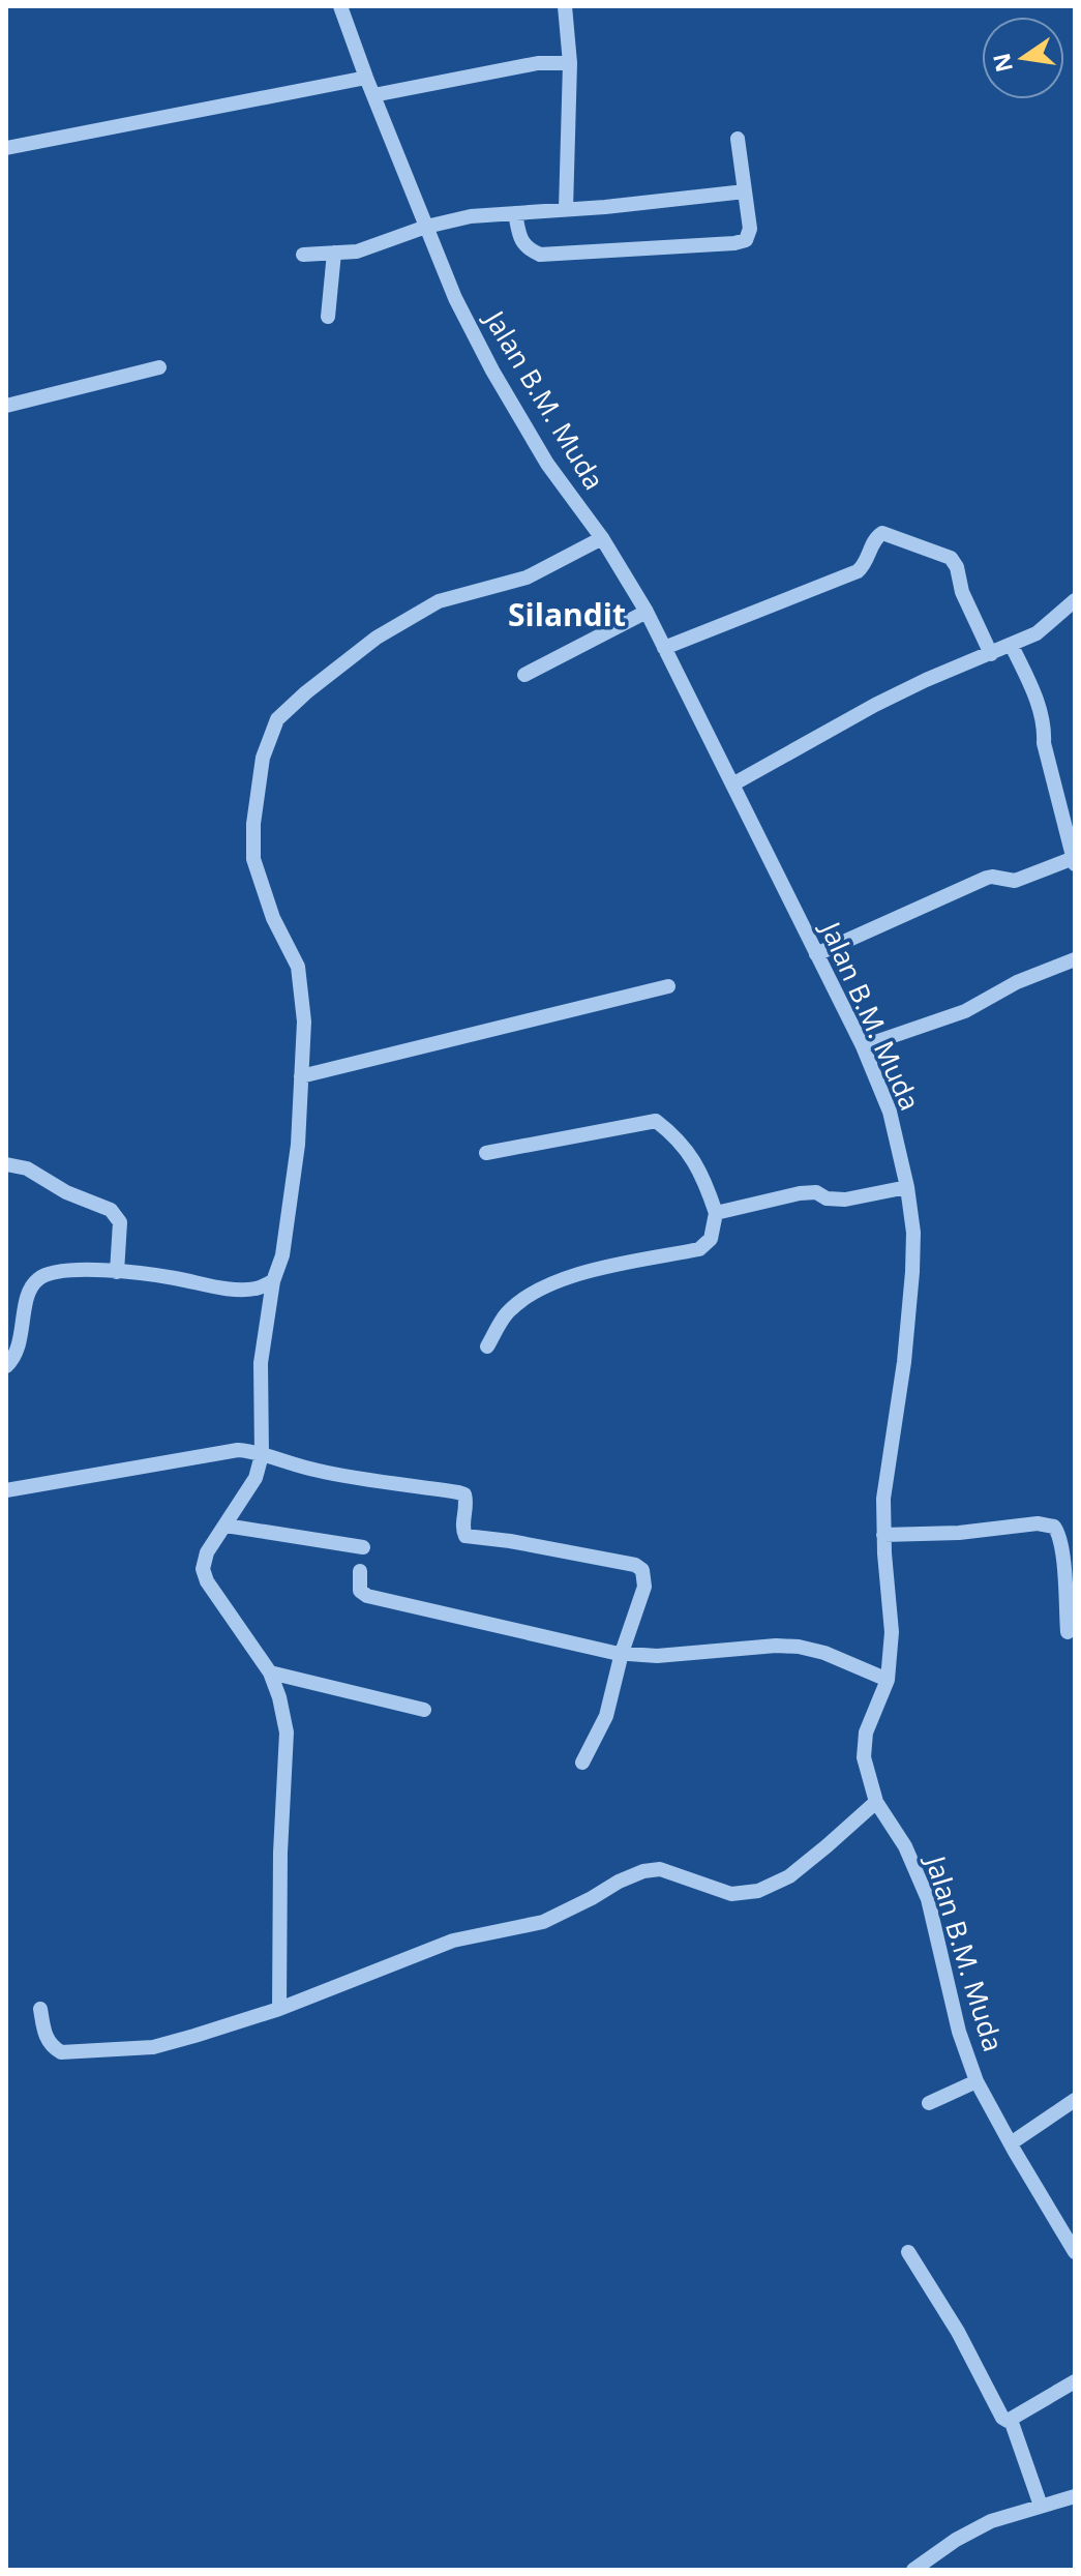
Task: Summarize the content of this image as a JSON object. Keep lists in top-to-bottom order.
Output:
{
  "streets": {
    "street": ["Jalan B.M. Muda"]
  },
  "districts": ["Silandit"],
  "north": "left"
}
